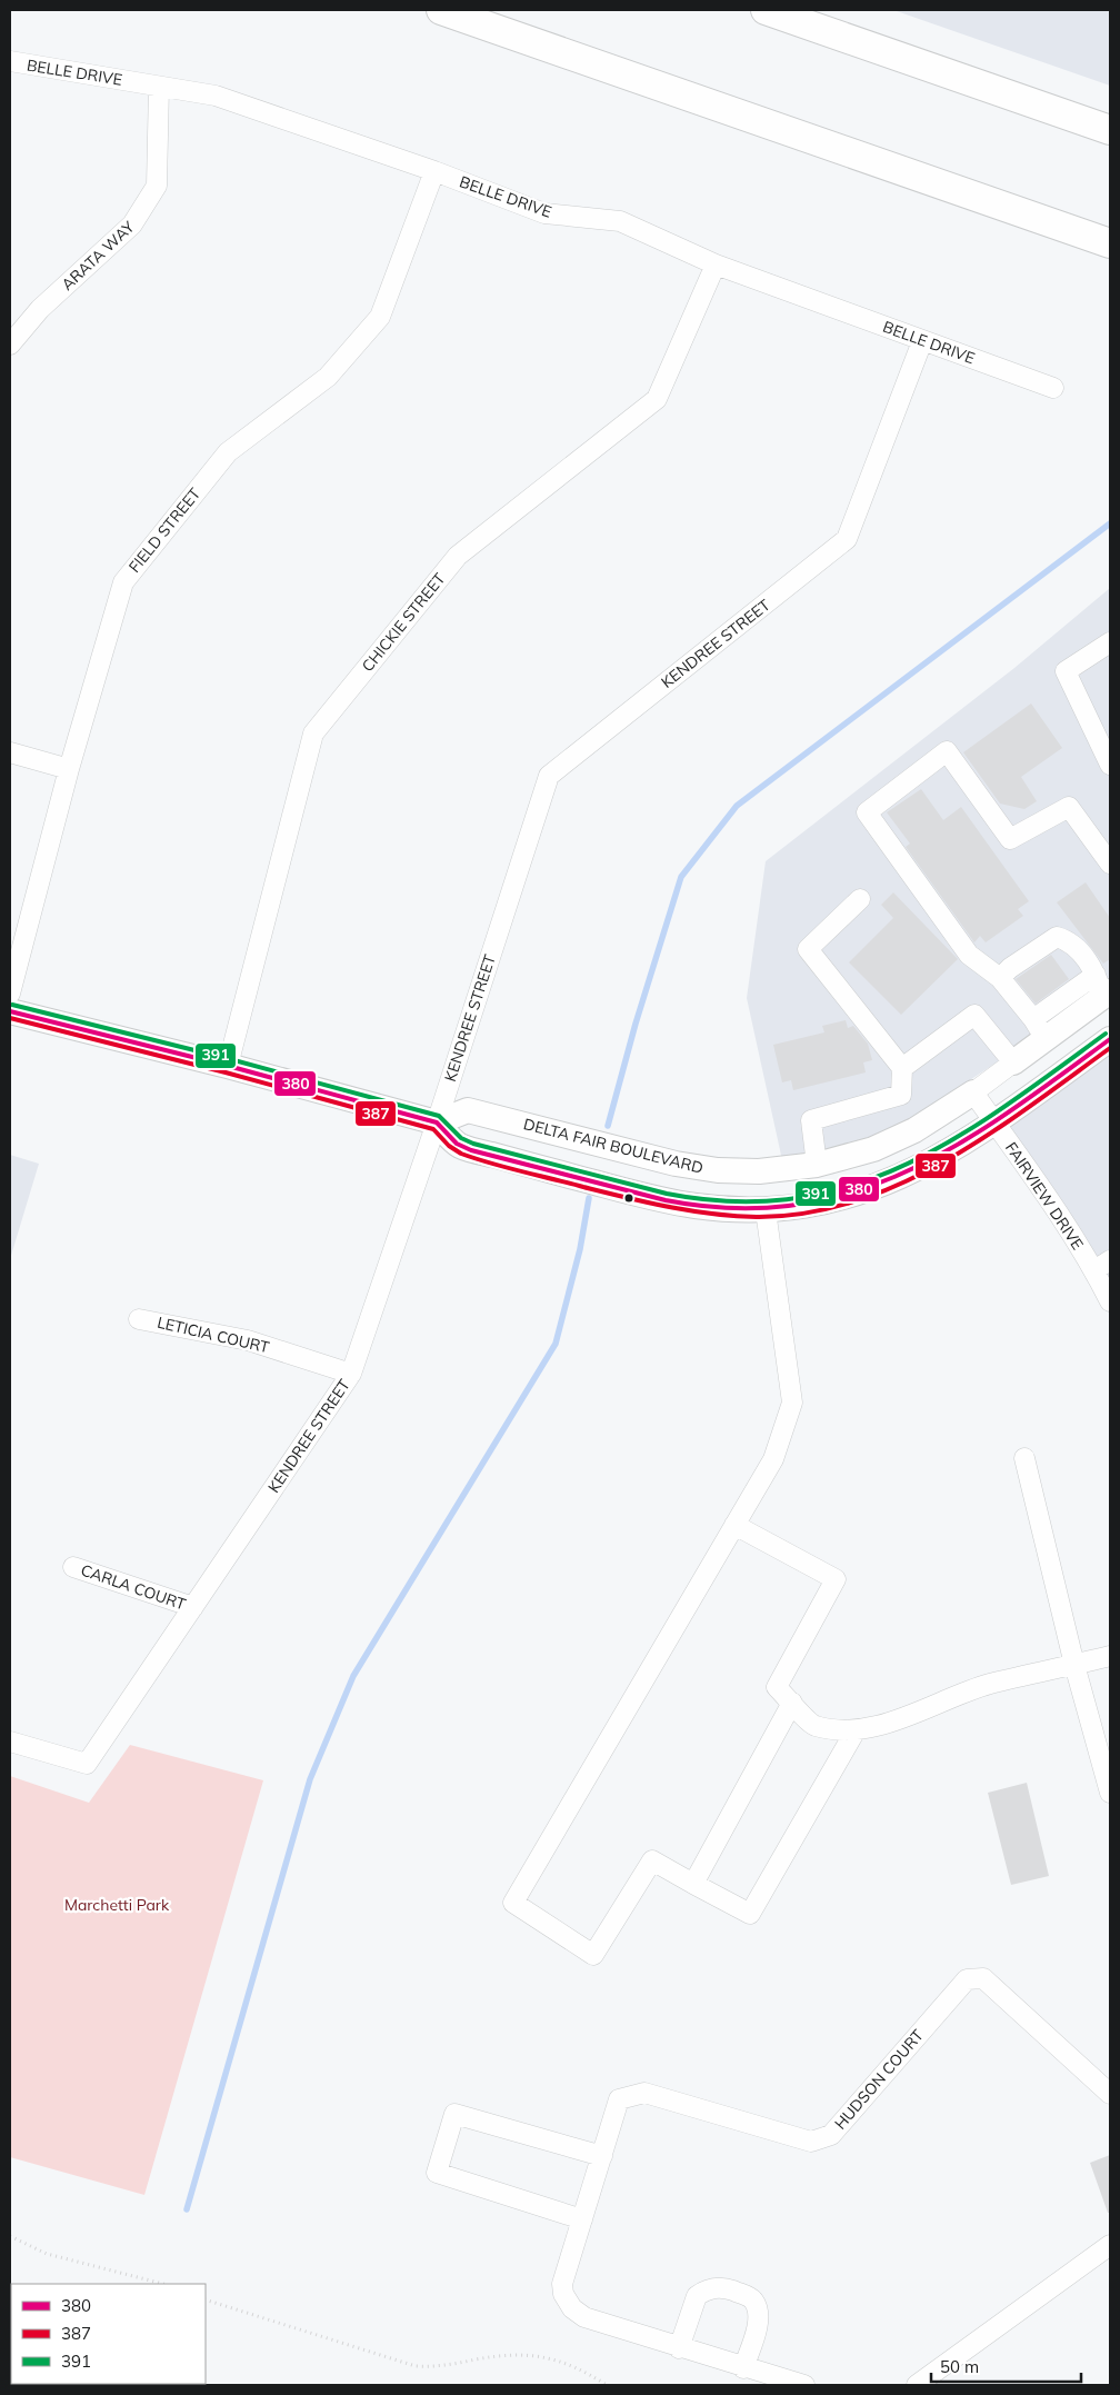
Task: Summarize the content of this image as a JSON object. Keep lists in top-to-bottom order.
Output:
{
  "streets": {
    "main road": ["DELTA FAIR BOULEVARD"],
    "street": [
      "BELLE DRIVE",
      "ARATA WAY",
      "FIELD STREET",
      "CHICKIE STREET",
      "KENDREE STREET",
      "FAIRVIEW DRIVE",
      "LETICIA COURT",
      "CARLA COURT",
      "HUDSON COURT"
    ]
  },
  "crossings": [
    ["BELLE DRIVE", "ARATA WAY"],
    ["BELLE DRIVE", "FIELD STREET"],
    ["BELLE DRIVE", "CHICKIE STREET"],
    ["BELLE DRIVE", "KENDREE STREET"],
    ["KENDREE STREET", "DELTA FAIR BOULEVARD"],
    ["KENDREE STREET", "LETICIA COURT"],
    ["KENDREE STREET", "CARLA COURT"],
    ["DELTA FAIR BOULEVARD", "FAIRVIEW DRIVE"]
  ],
  "parks": ["Marchetti Park"],
  "lines": ["transit line 391", "transit line 380", "transit line 387"],
  "legend": ["380", "387", "391"],
  "scale_bar": "50 m"
}
